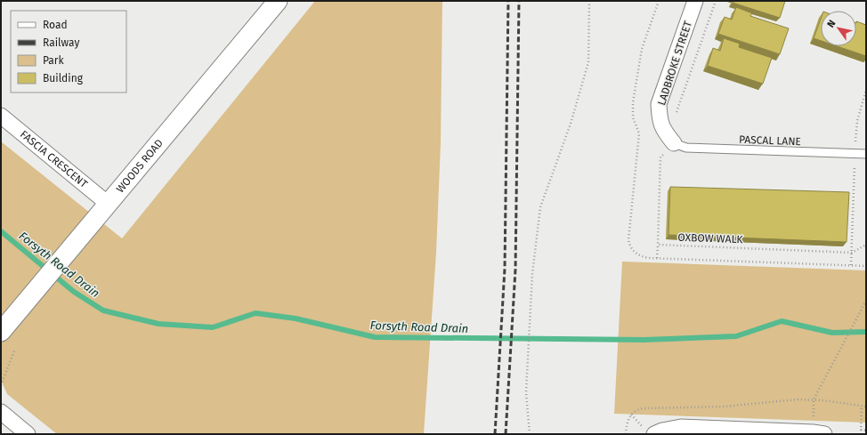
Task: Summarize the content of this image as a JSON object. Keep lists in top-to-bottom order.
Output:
{
  "streets": {
    "street": ["LADBROKE STREET", "FASCIA CRESCENT", "WOODS ROAD"],
    "lane": ["PASCAL LANE"],
    "path": ["OXBOW WALK"]
  },
  "crossings": [
    ["LADBROKE STREET", "PASCAL LANE"],
    ["FASCIA CRESCENT", "WOODS ROAD"]
  ],
  "water": ["Forsyth Road Drain"],
  "legend": [
    "Road",
    "Railway",
    "Park",
    "Building"
  ],
  "north": "top left"
}
